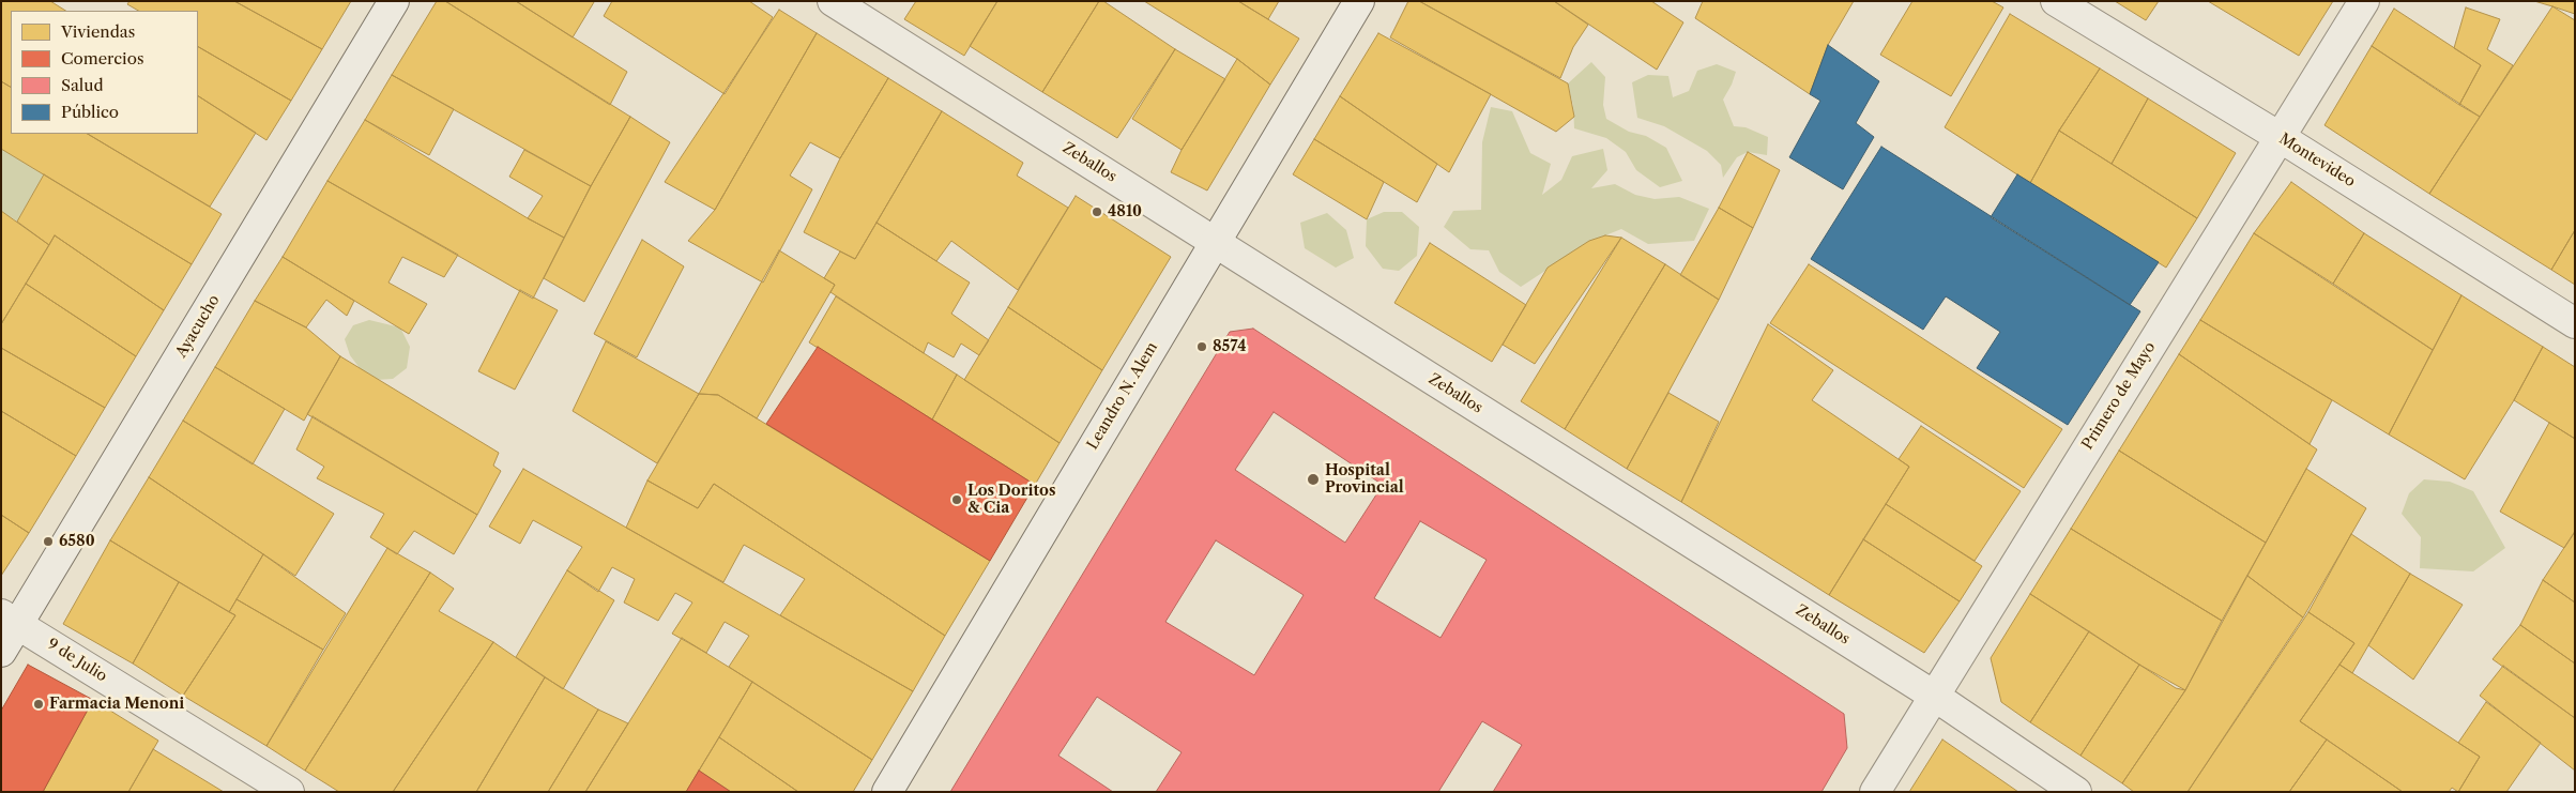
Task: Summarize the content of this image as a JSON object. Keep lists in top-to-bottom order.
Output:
{
  "streets": {
    "street": [
      "Montevideo",
      "Zeballos",
      "Ayacucho",
      "Leandro N. Alem",
      "Primero de Mayo",
      "9 de Julio"
    ]
  },
  "crossings": [
    ["Montevideo", "Primero de Mayo"],
    ["Zeballos", "Leandro N. Alem"],
    ["Zeballos", "Primero de Mayo"],
    ["Ayacucho", "9 de Julio"]
  ],
  "places": [
    "4810",
    "8574",
    "Hospital Provincial",
    "Los Doritos & Cia",
    "6580",
    "Farmacia Menoni"
  ],
  "legend": [
    "Viviendas",
    "Comercios",
    "Salud",
    "Público"
  ]
}
